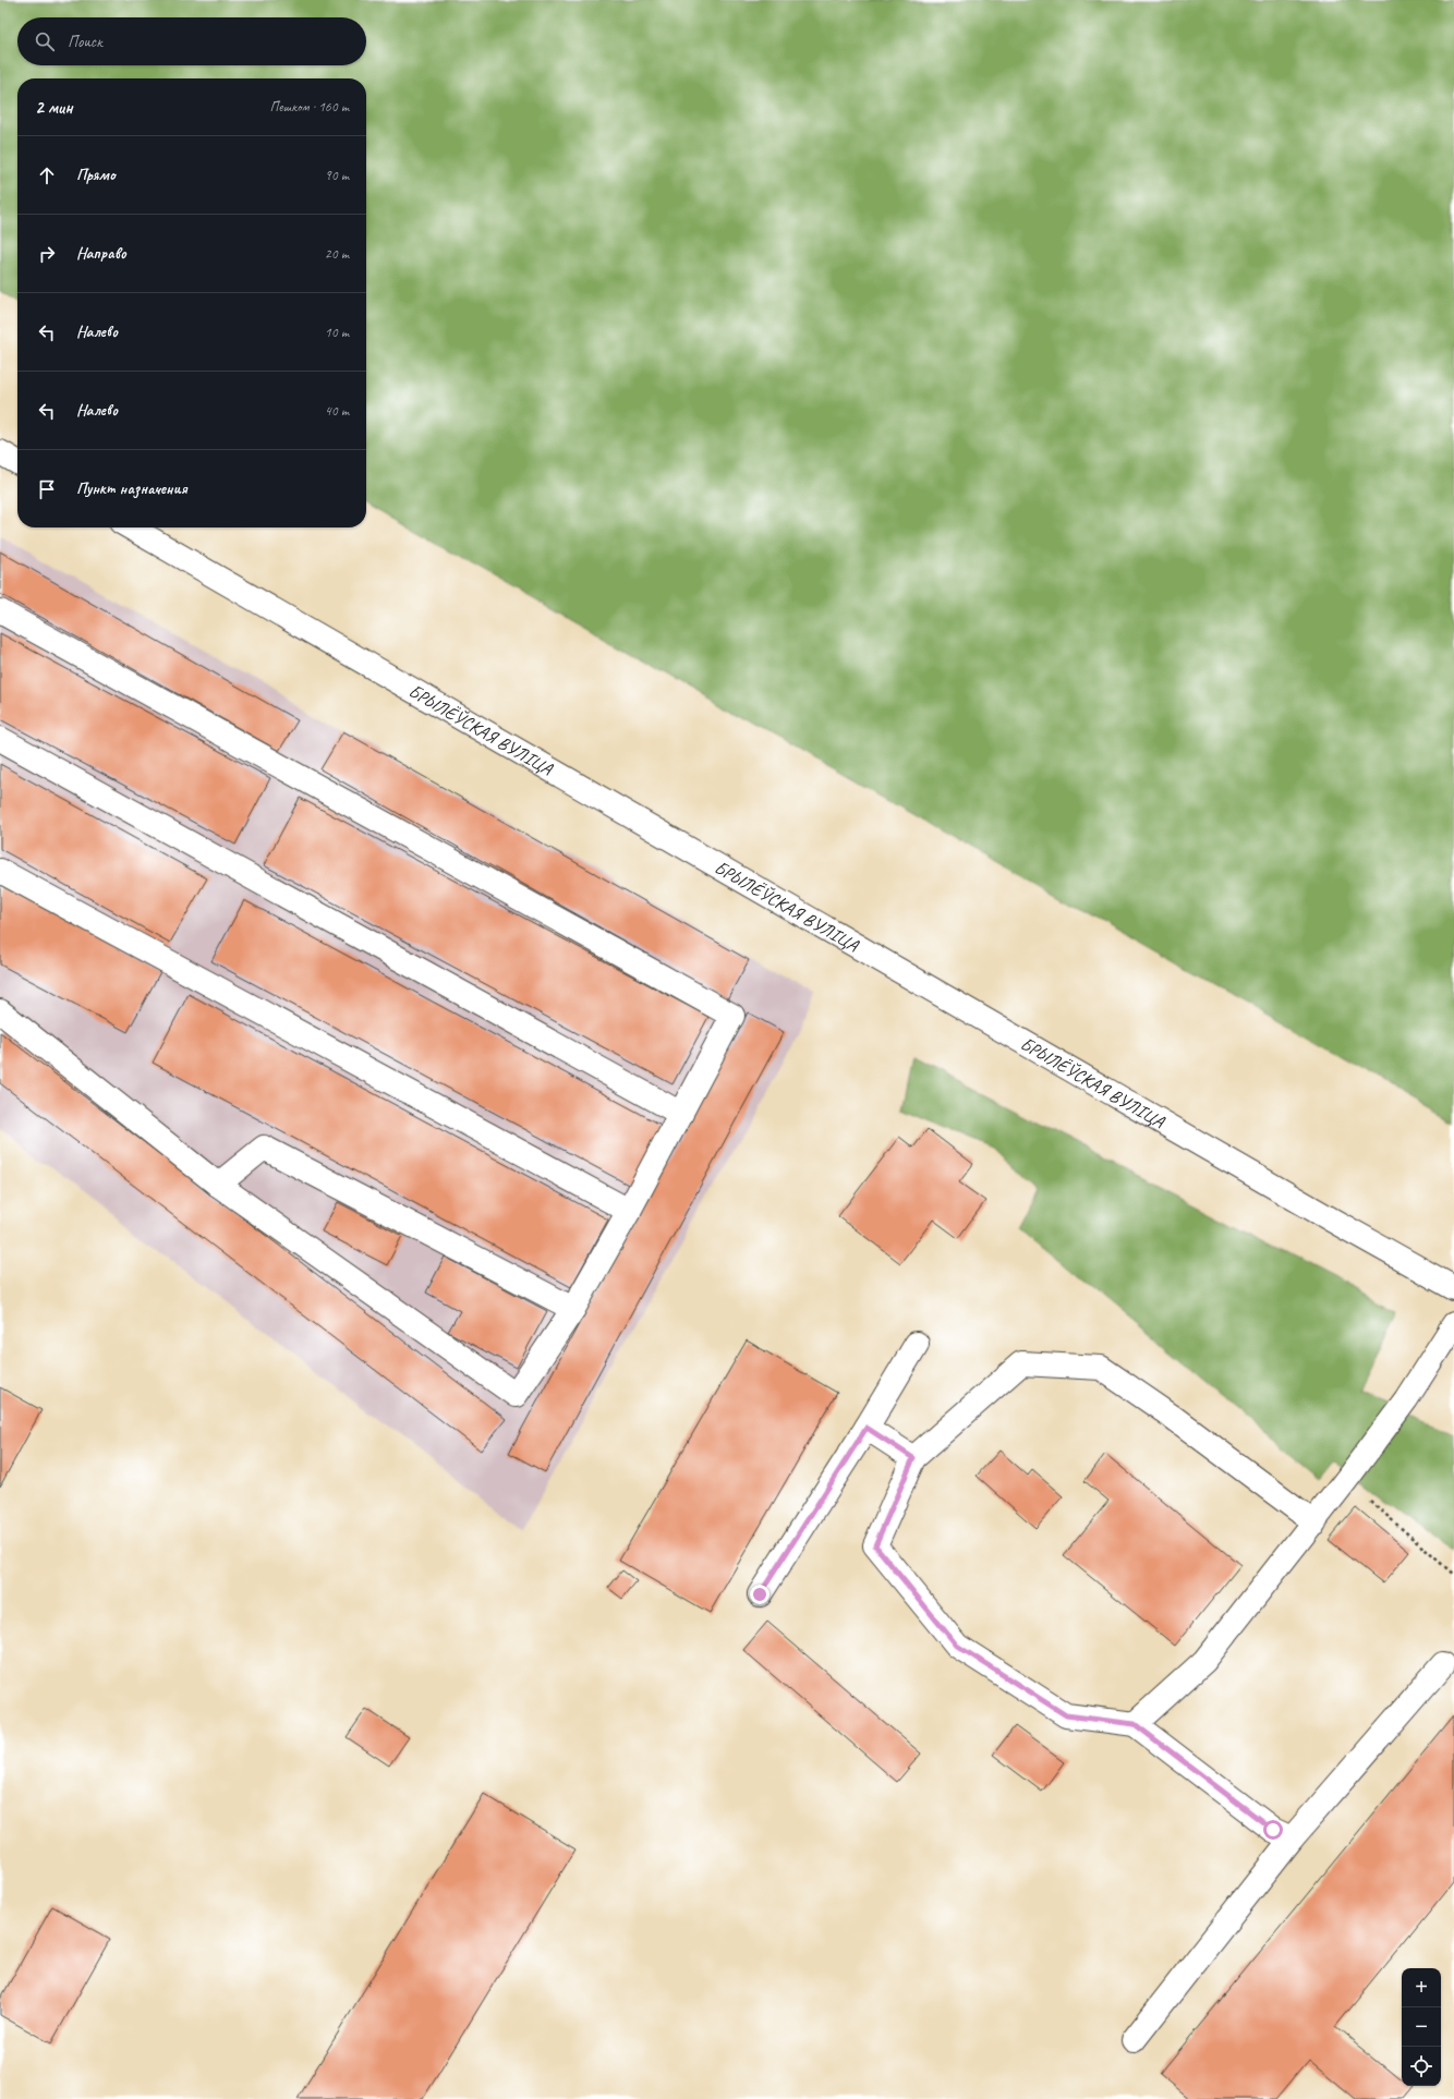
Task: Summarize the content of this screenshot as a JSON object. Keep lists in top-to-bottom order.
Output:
{
  "streets": {
    "street": ["БРЫЛЁЎСКАЯ ВУЛІЦА"]
  },
  "page": {
    "search": "Поиск",
    "heading": ["2 мин", "Пешком · 160 m"],
    "list": [
      ["Прямо", "90 m"],
      ["Направо", "20 m"],
      ["Налево", "10 m"],
      ["Налево", "40 m"],
      "Пункт назначения"
    ],
    "map_buttons": ["+", "−"]
  }
}
